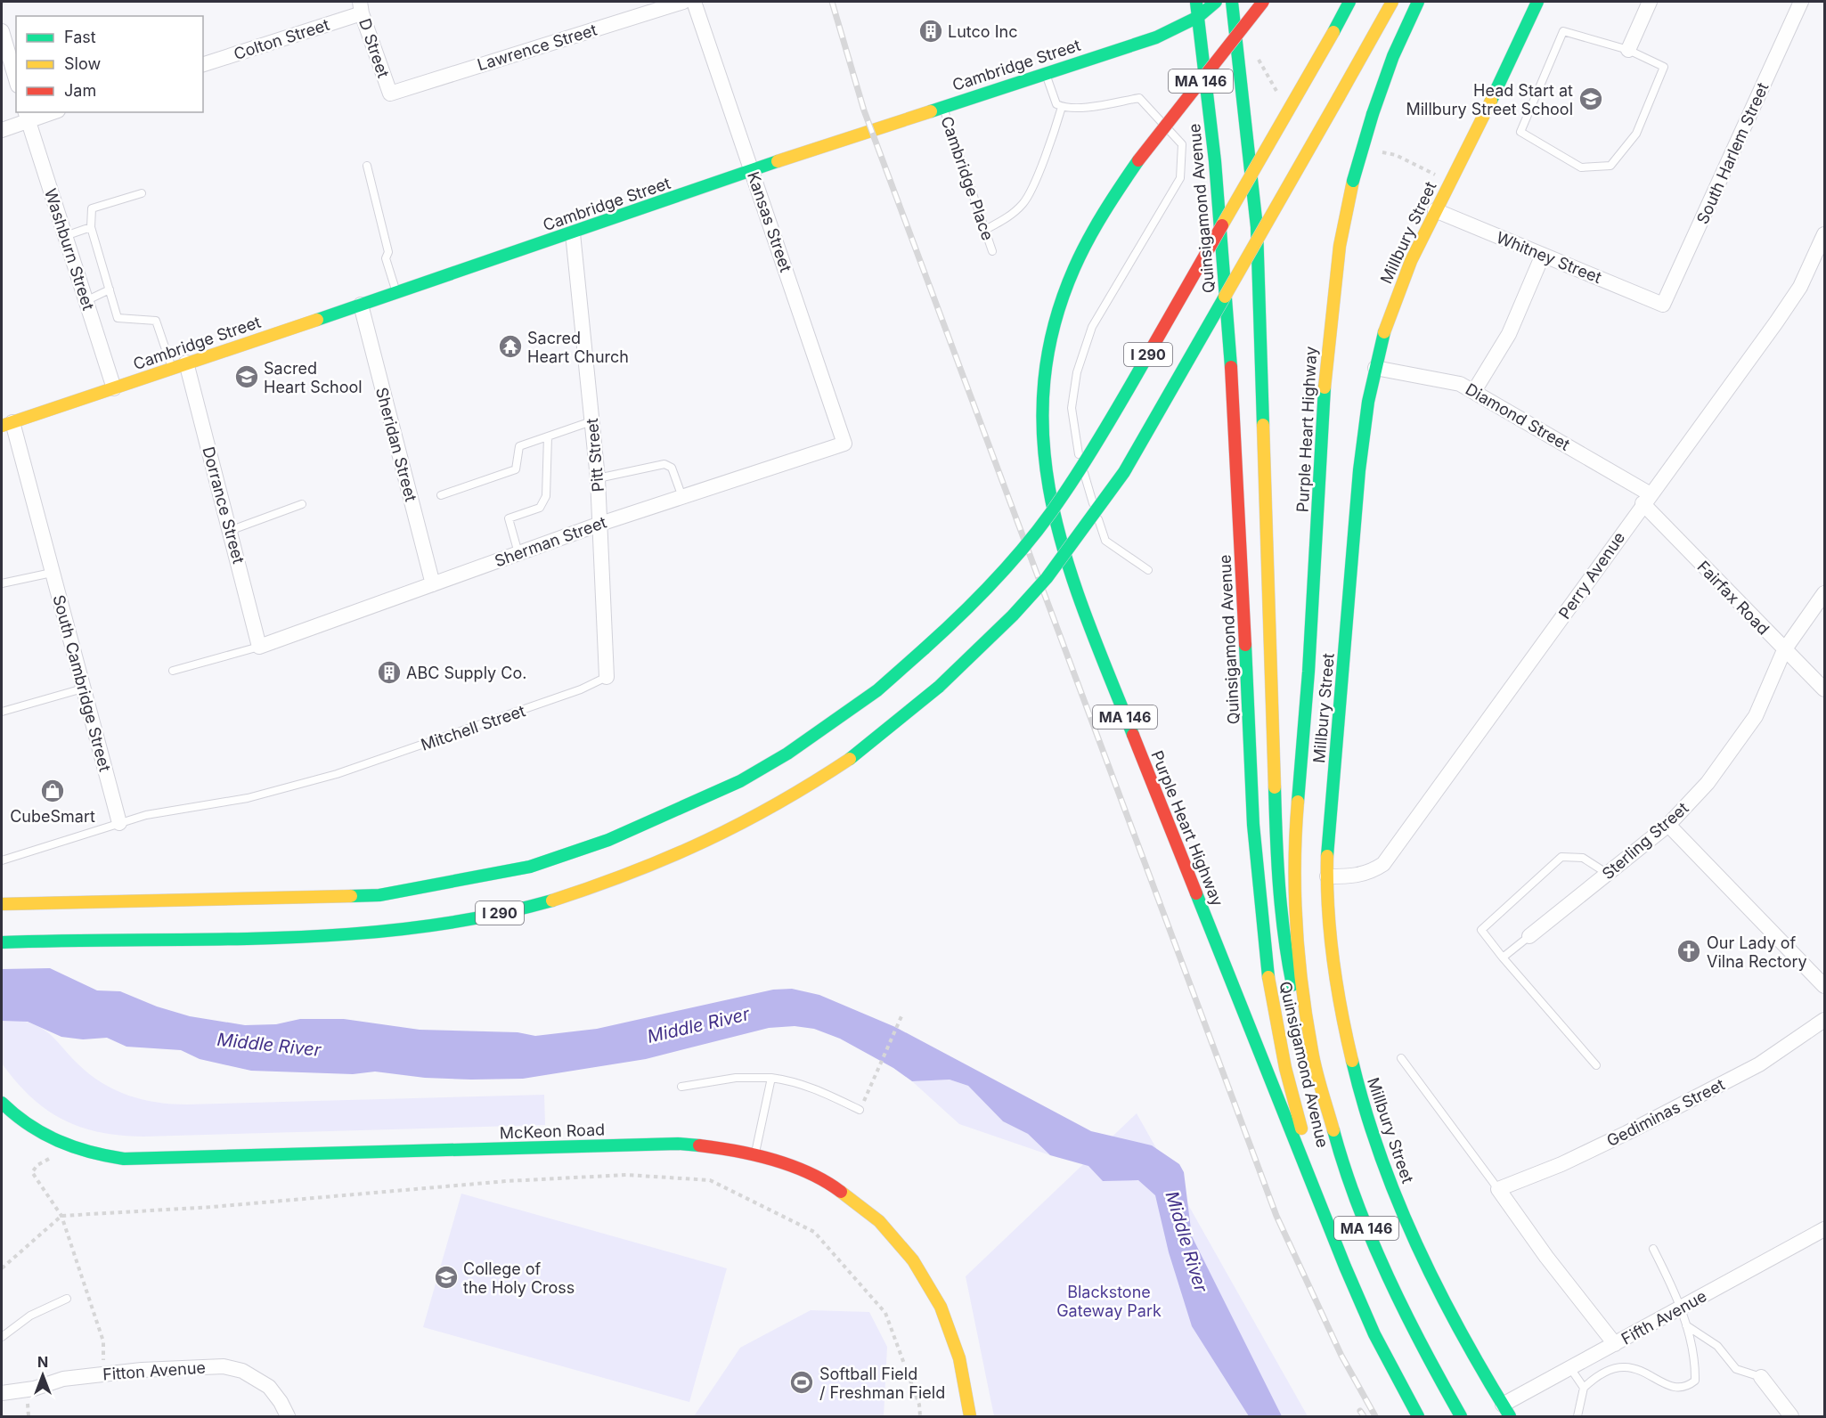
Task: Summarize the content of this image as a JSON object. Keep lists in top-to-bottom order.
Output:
{
  "streets": {
    "main road": [
      "Cambridge Street",
      "MA 146",
      "Quinsigamond Avenue",
      "Millbury Street",
      "I 290",
      "Purple Heart Highway",
      "McKeon Road"
    ],
    "street": [
      "Colton Street",
      "Lawrence Street",
      "D Street",
      "South Harlem Street",
      "Kansas Street",
      "Washburn Street",
      "Whitney Street",
      "Diamond Street",
      "Sheridan Street",
      "Pitt Street",
      "Dorrance Street",
      "Sherman Street",
      "Perry Avenue",
      "Fairfax Road",
      "South Cambridge Street",
      "Sterling Street",
      "Gediminas Street",
      "Fifth Avenue",
      "Fitton Avenue"
    ],
    "lane": ["Cambridge Place", "Mitchell Street"]
  },
  "crossings": [
    ["Colton Street", "D Street"],
    ["Lawrence Street", "D Street"],
    ["Cambridge Street", "Cambridge Place"],
    ["Cambridge Street", "Quinsigamond Avenue"],
    ["Cambridge Street", "Kansas Street"],
    ["Cambridge Street", "Washburn Street"],
    ["Cambridge Street", "Sheridan Street"],
    ["Cambridge Street", "Pitt Street"],
    ["Cambridge Street", "Dorrance Street"],
    ["Cambridge Street", "South Cambridge Street"],
    ["South Harlem Street", "Whitney Street"],
    ["Quinsigamond Avenue", "Purple Heart Highway"],
    ["Kansas Street", "Sherman Street"],
    ["Millbury Street", "Whitney Street"],
    ["Millbury Street", "Diamond Street"],
    ["Millbury Street", "Perry Avenue"],
    ["Millbury Street", "Fifth Avenue"],
    ["Diamond Street", "Perry Avenue"],
    ["Diamond Street", "Fairfax Road"],
    ["Sheridan Street", "Sherman Street"],
    ["Pitt Street", "Sherman Street"],
    ["Pitt Street", "Mitchell Street"],
    ["Dorrance Street", "Sherman Street"],
    ["Perry Avenue", "Fairfax Road"],
    ["Fairfax Road", "Sterling Street"],
    ["South Cambridge Street", "Mitchell Street"]
  ],
  "water": ["Middle River"],
  "parks": ["Blackstone Gateway Park"],
  "places": {
    "building": ["Lutco Inc", "ABC Supply Co."],
    "school or university": ["Head Start at Millbury Street School", "Sacred Heart School", "College of the Holy Cross"],
    "temple": ["Sacred Heart Church"],
    "shop": ["CubeSmart"],
    "church": ["Our Lady of Vilna Rectory"],
    "sports": ["Softball Field / Freshman Field"]
  },
  "legend": ["Fast", "Slow", "Jam"],
  "north": "top"
}
